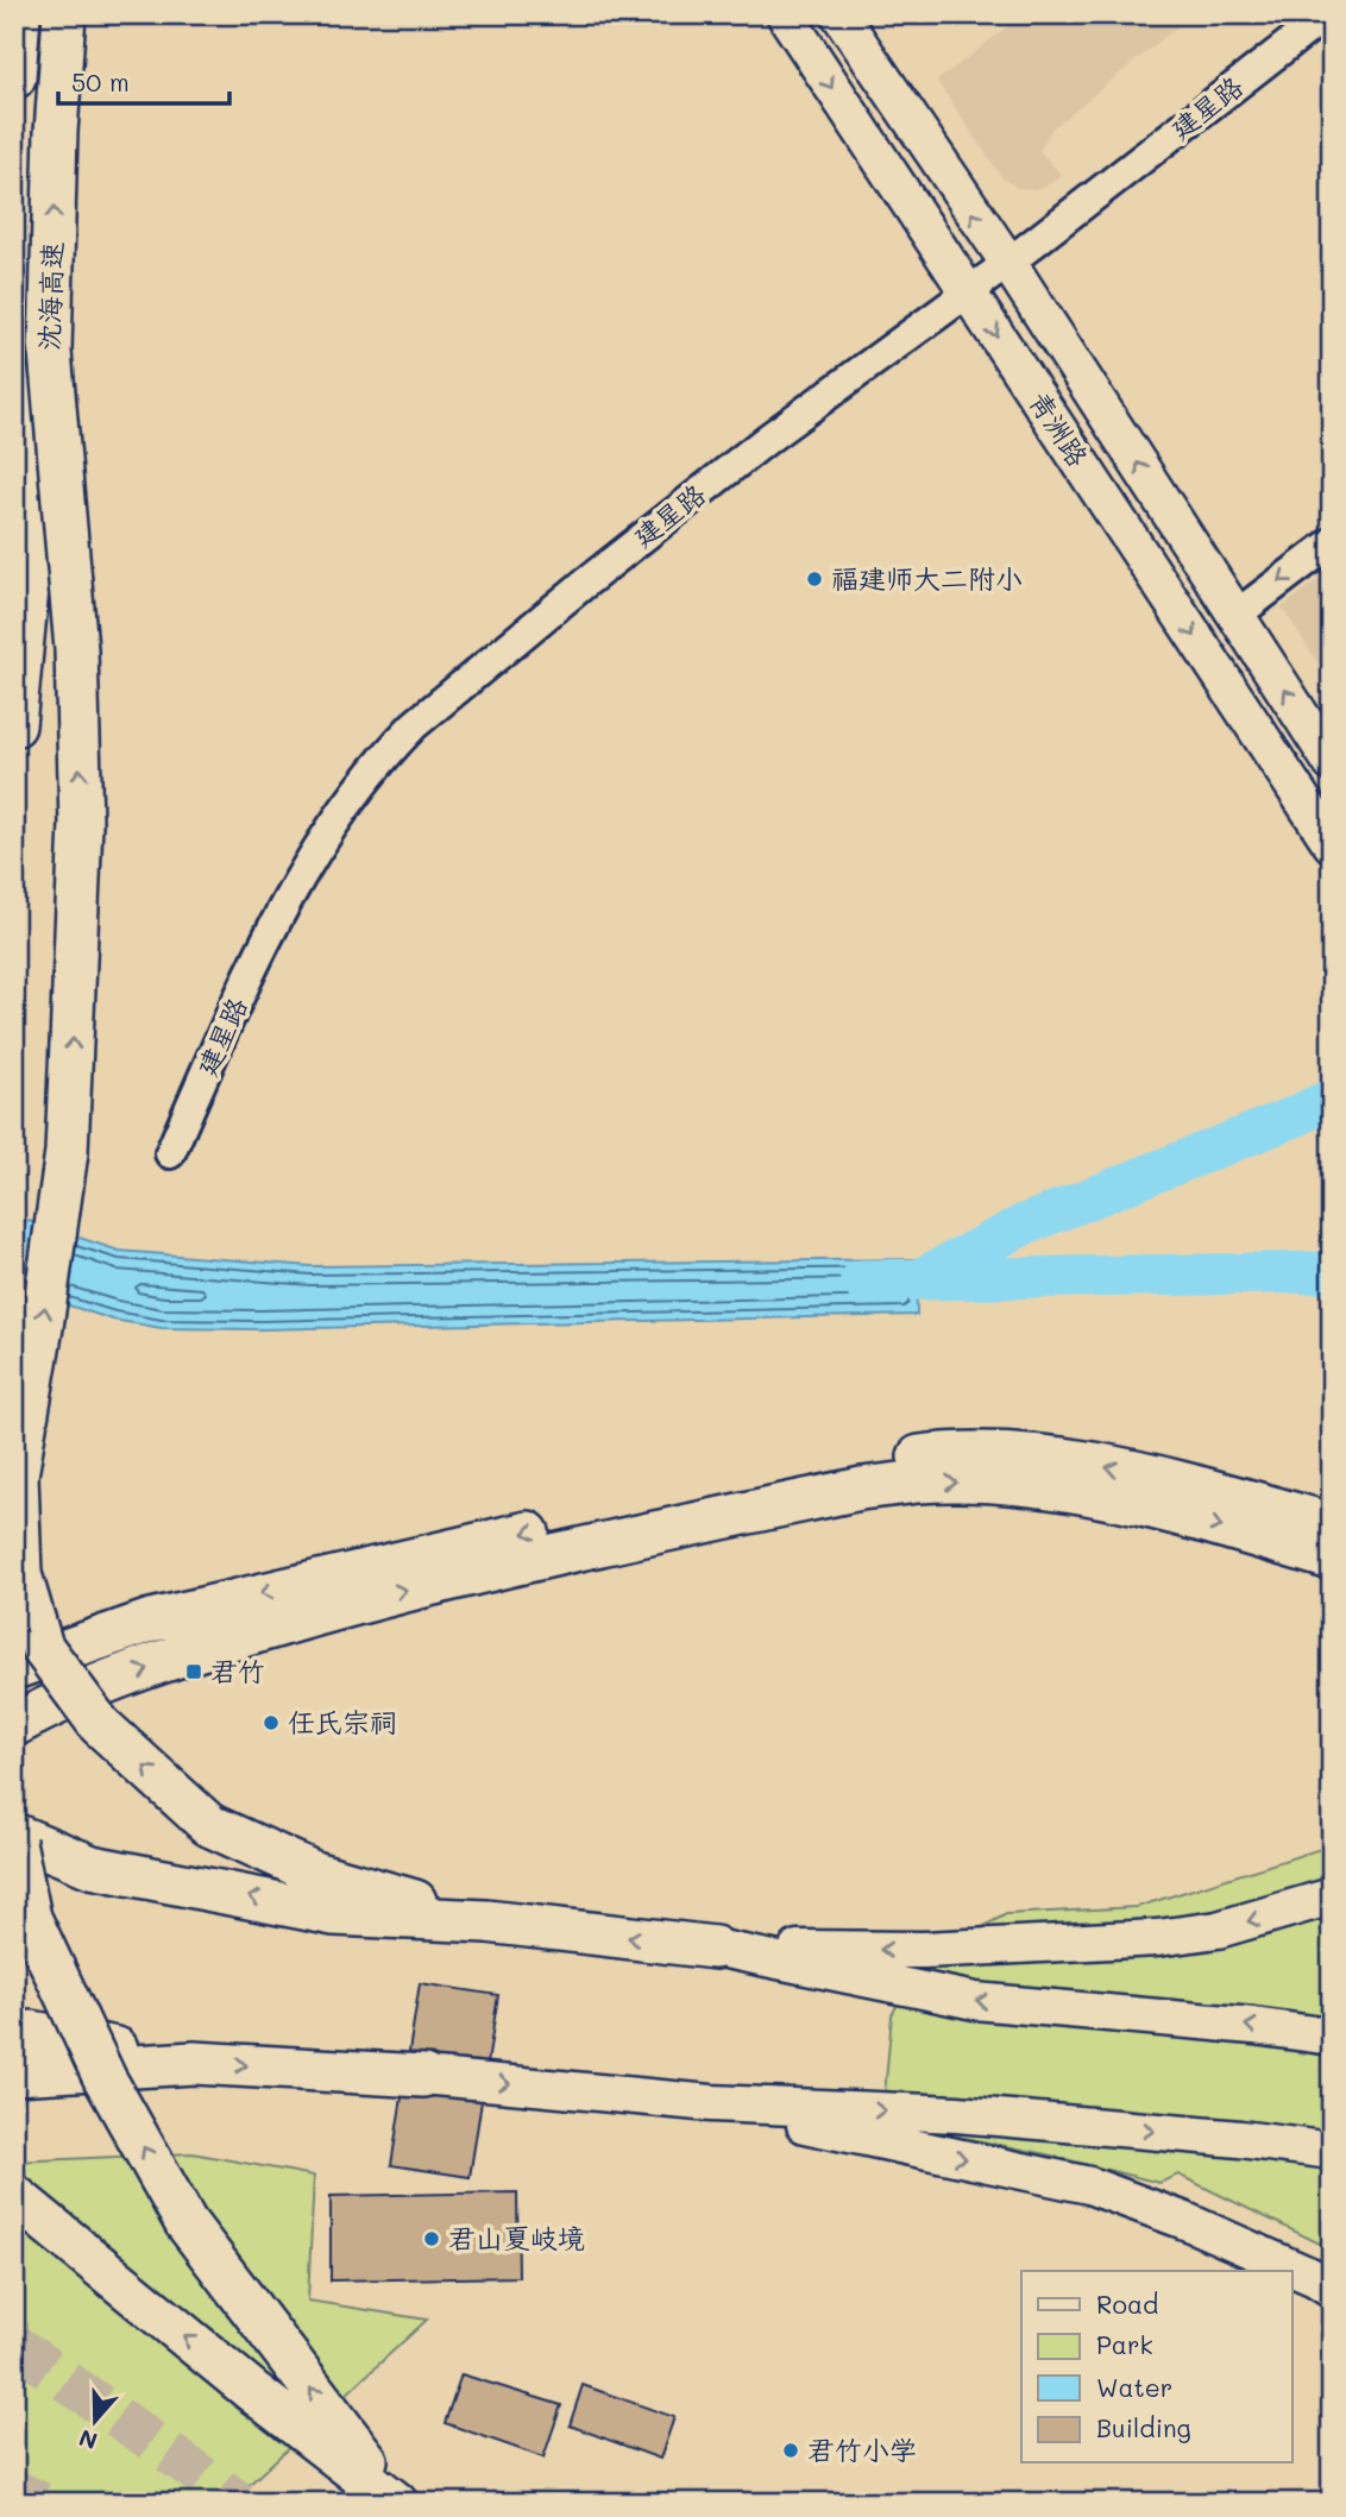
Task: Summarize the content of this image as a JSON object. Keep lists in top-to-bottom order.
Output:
{
  "streets": {
    "highway": ["沈海高速"],
    "main road": ["青洲路"],
    "street": ["建星路"]
  },
  "crossings": [
    ["建星路", "青洲路"]
  ],
  "one_way": ["沈海高速"],
  "places": {
    "other": [
      "福建师大二附小",
      "任氏宗祠",
      "君山夏岐境",
      "君竹小学"
    ],
    "transit": ["君竹"]
  },
  "legend": [
    "Road",
    "Park",
    "Water",
    "Building"
  ],
  "scale_bar": "50 m",
  "north": "bottom"
}
